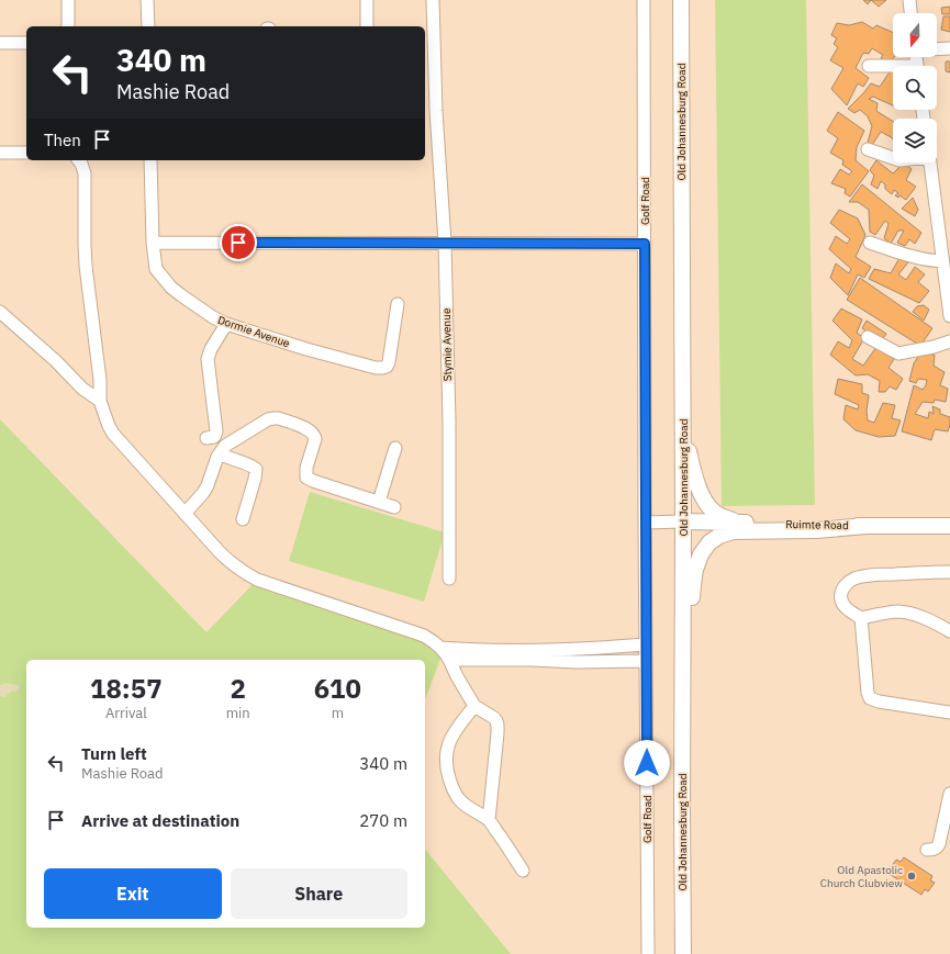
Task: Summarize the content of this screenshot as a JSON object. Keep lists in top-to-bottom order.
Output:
{
  "streets": {
    "main road": ["Old Johannesburg Road", "Ruimte Road"],
    "street": ["Golf Road", "Dormie Avenue", "Stymie Avenue"]
  },
  "crossings": [
    ["Old Johannesburg Road", "Ruimte Road"]
  ],
  "places": ["Old Apastolic Church Clubview"],
  "north": "bottom",
  "page": {
    "turn": ["340 m", "Mashie Road"],
    "then": "Then",
    "eta": [
      "18:57",
      "Arrival",
      "2",
      "min",
      "610",
      "m"
    ],
    "list": [
      {
        "name": "Turn left",
        "note": "Mashie Road",
        "value": "340 m"
      },
      {
        "name": "Arrive at destination",
        "value": "270 m"
      }
    ],
    "buttons": ["Exit", "Share"]
  }
}
